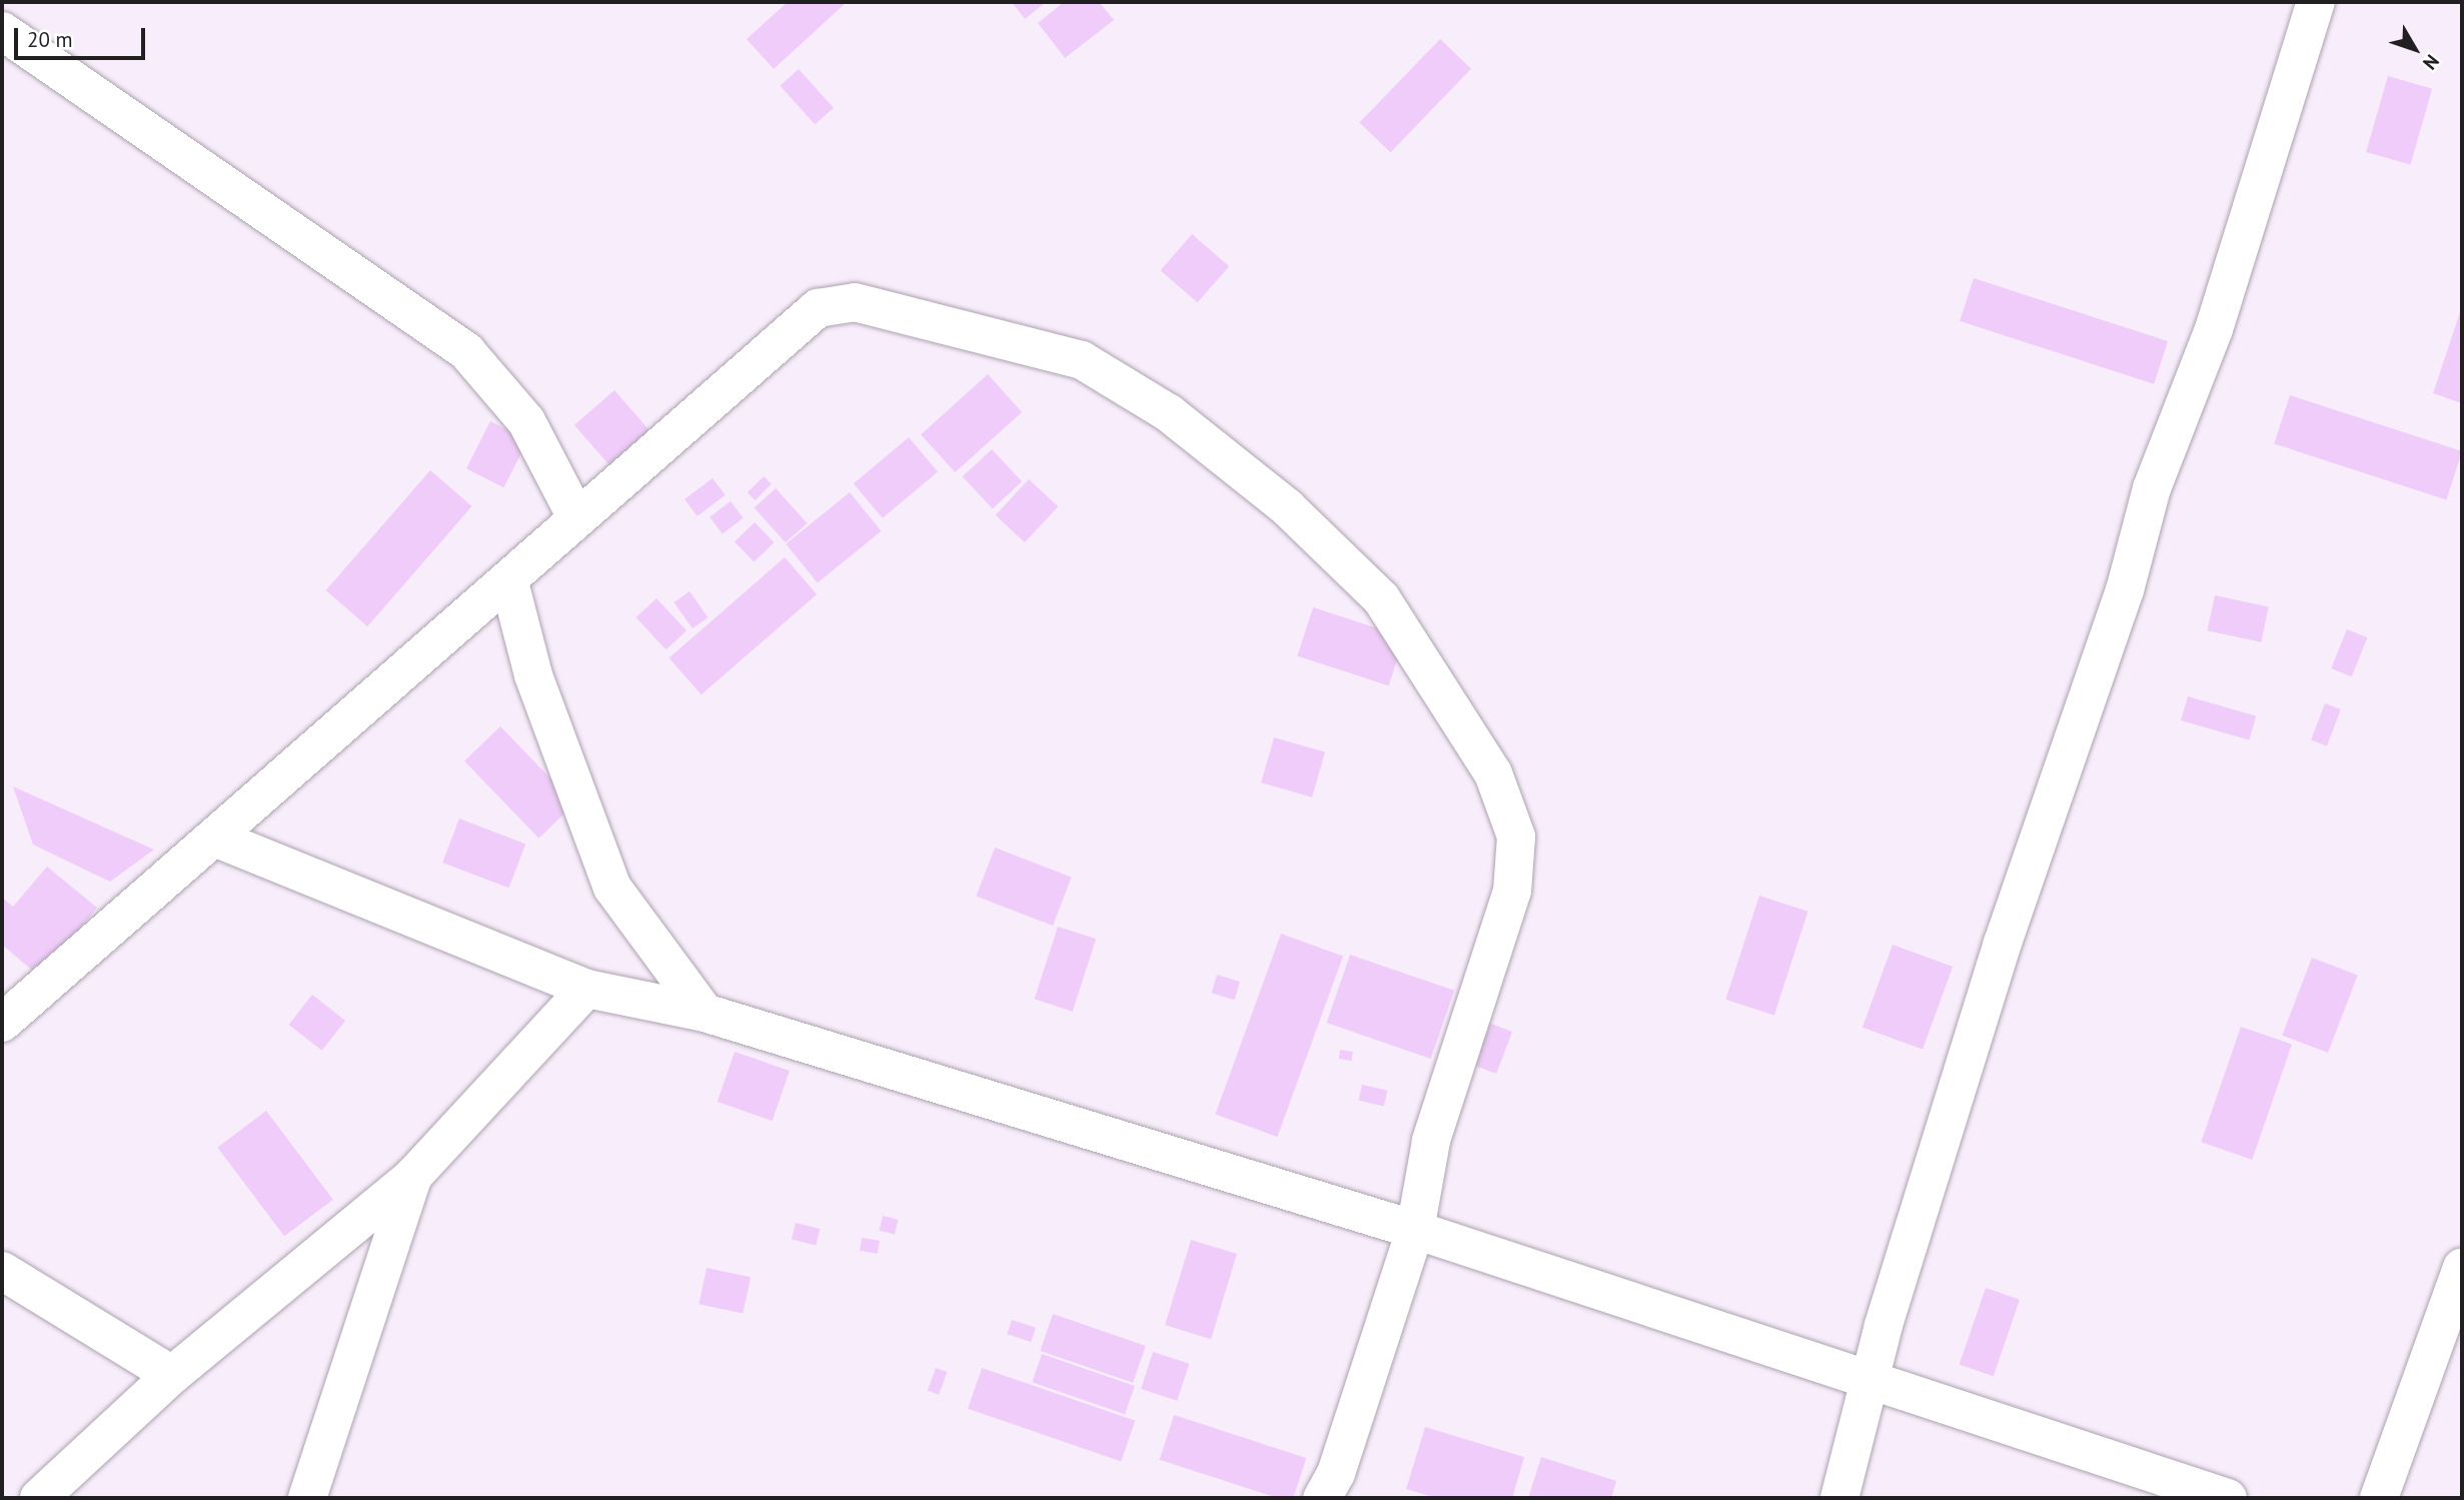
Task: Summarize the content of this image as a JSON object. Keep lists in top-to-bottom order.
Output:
{
  "scale_bar": "20 m",
  "north": "bottom right"
}
